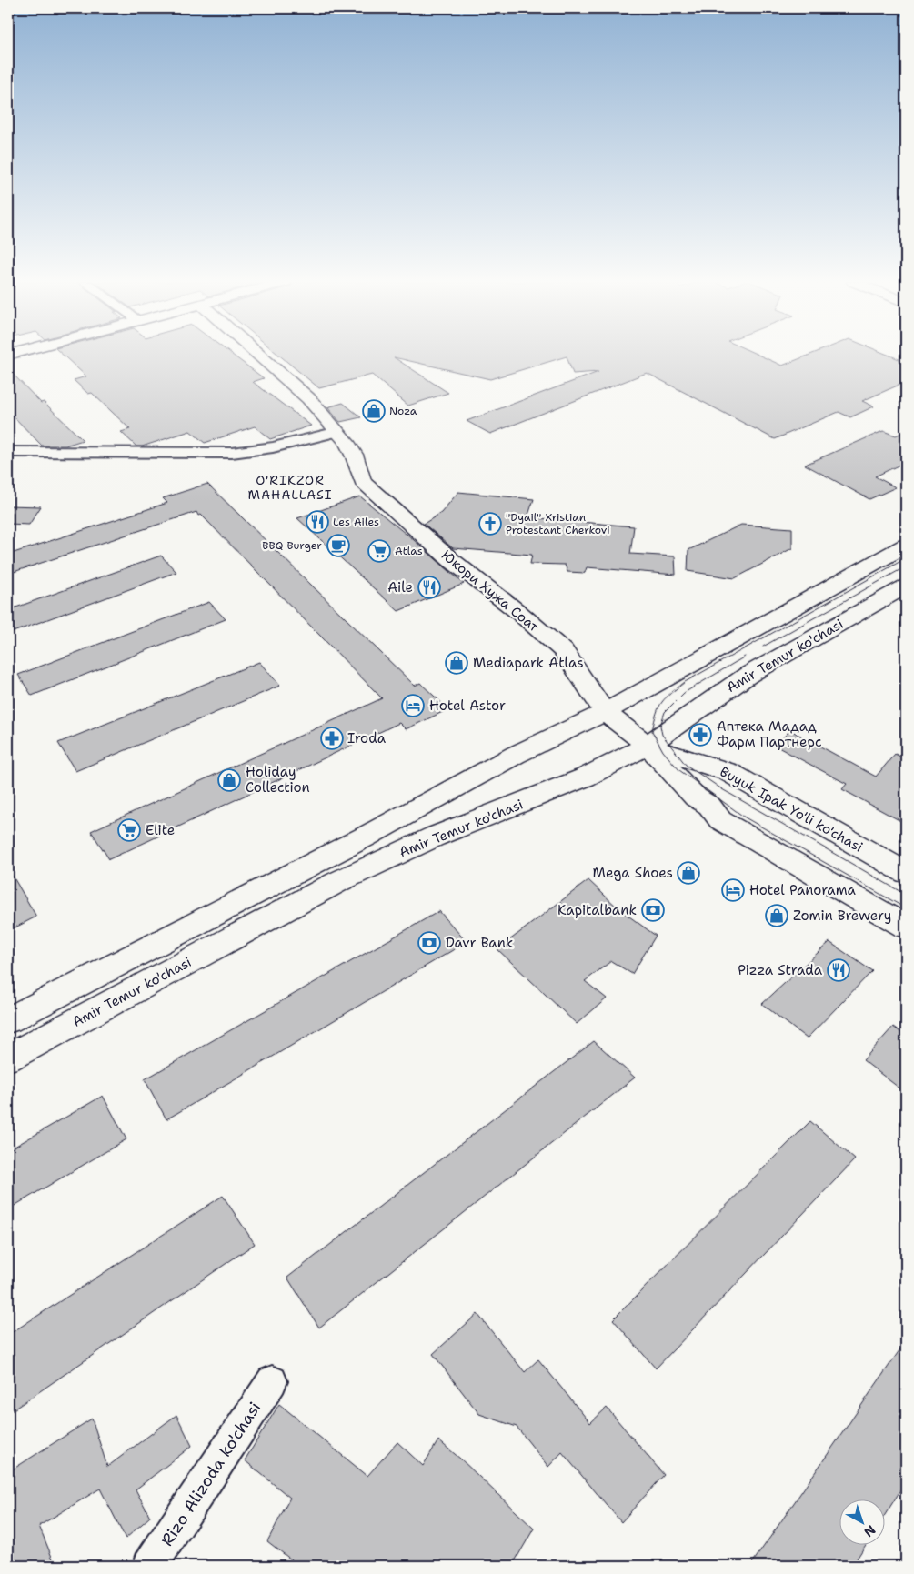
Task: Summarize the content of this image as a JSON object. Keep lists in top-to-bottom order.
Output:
{
  "streets": {
    "main road": ["Юкори Хужа Соат", "Amir Temur ko'chasi", "Buyuk Ipak Yo'li ko'chasi"],
    "street": ["Rizo Alizoda ko'chasi"]
  },
  "crossings": [
    ["Юкори Хужа Соат", "Buyuk Ipak Yo'li ko'chasi"],
    ["Amir Temur ko'chasi", "Buyuk Ipak Yo'li ko'chasi"]
  ],
  "districts": ["O'RIKZOR MAHALLASI"],
  "places": {
    "shop": [
      "Noza",
      "Mediapark Atlas",
      "Holiday Collection",
      "Mega Shoes",
      "Zomin Brewery"
    ],
    "restaurant": ["Les Ailes", "Aile", "Pizza Strada"],
    "church": ["\"Dyail\" Xristian Protestant Cherkovi"],
    "cafe": ["BBQ Burger"],
    "supermarket": ["Atlas", "Elite"],
    "hotel": ["Hotel Astor", "Hotel Panorama"],
    "pharmacy": ["Аптека Мадад Фарм Партнерс", "Iroda"],
    "bank": ["Kapitalbank", "Davr Bank"]
  },
  "north": "bottom right"
}
